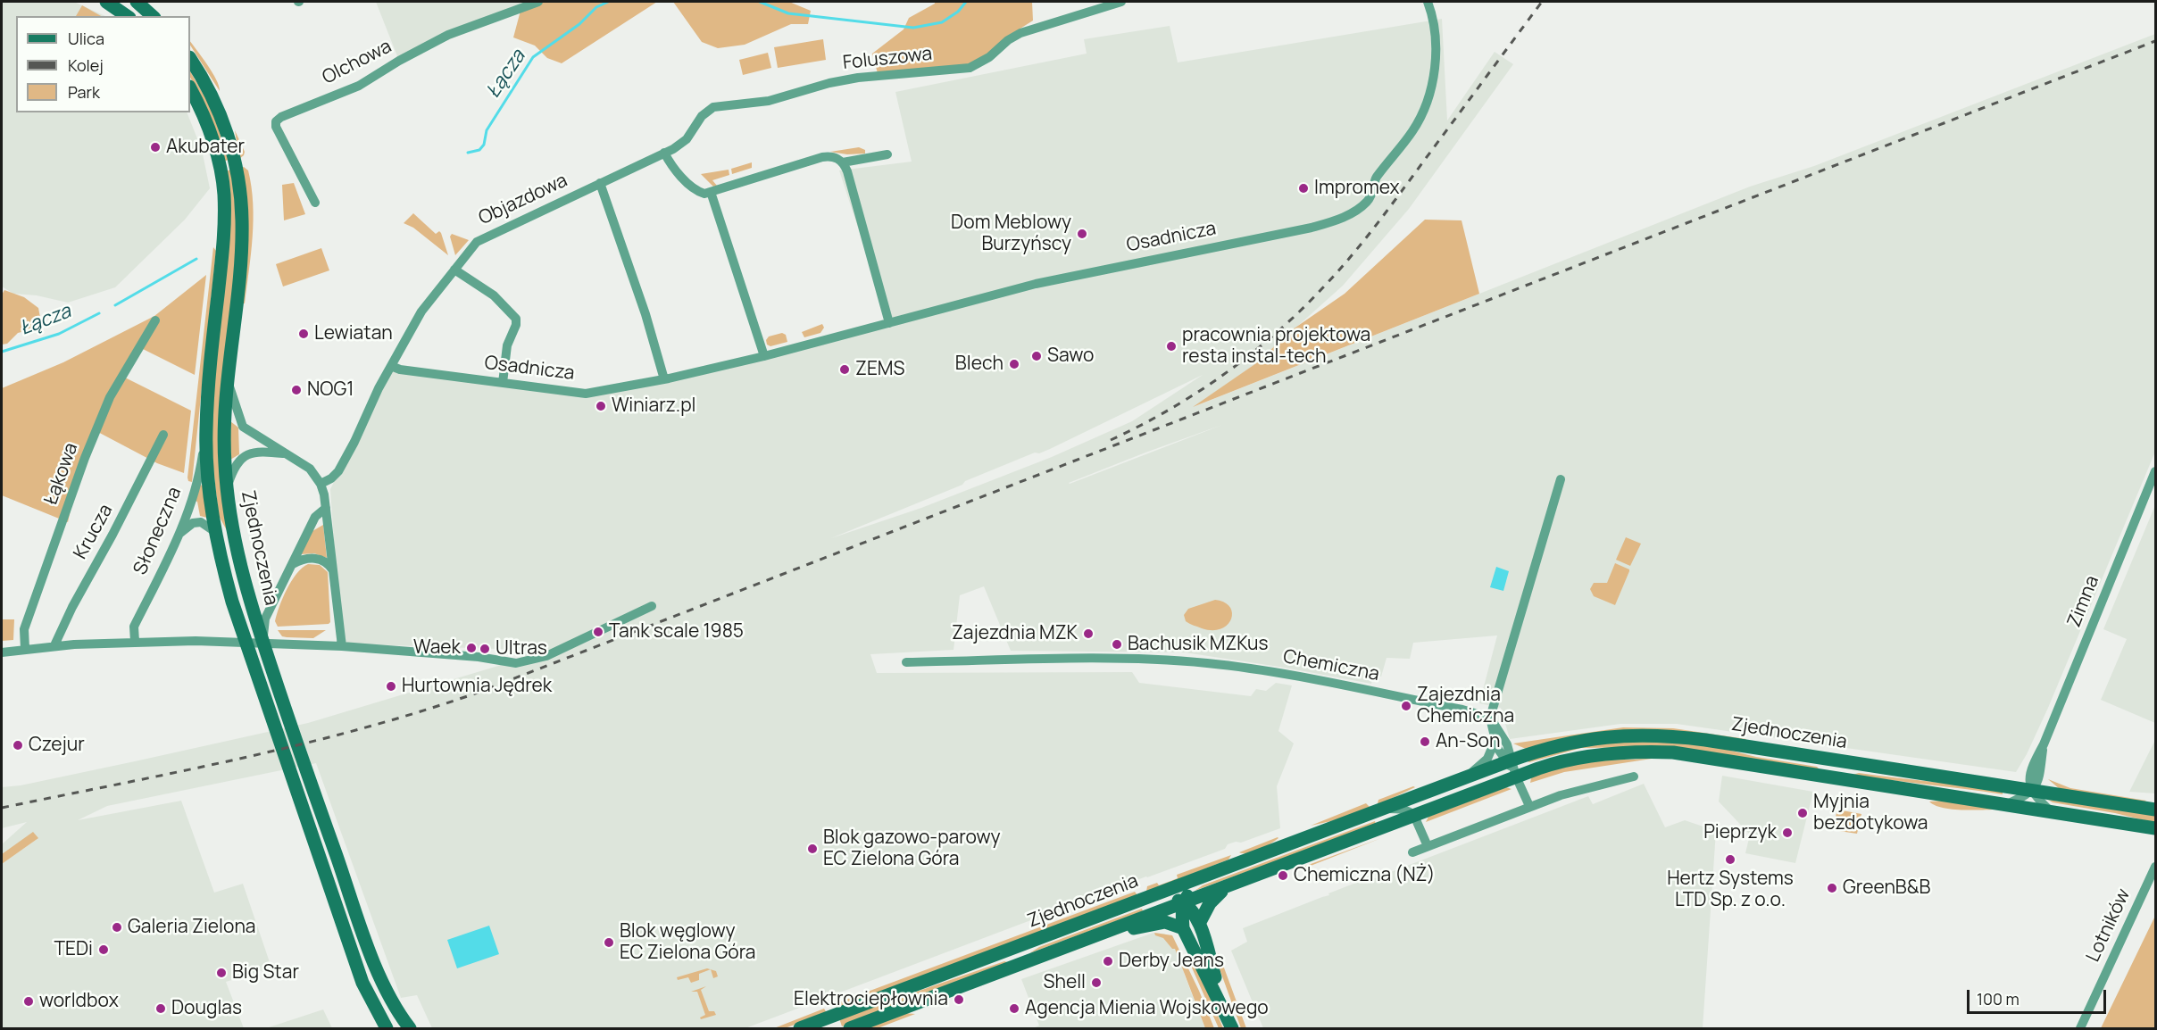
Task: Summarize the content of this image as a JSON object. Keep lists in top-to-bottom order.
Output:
{
  "streets": {
    "main road": ["Zjednoczenia"],
    "street": [
      "Foluszowa",
      "Olchowa",
      "Objazdowa",
      "Osadnicza",
      "Łąkowa",
      "Słoneczna",
      "Krucza",
      "Zimna",
      "Chemiczna",
      "Lotników"
    ]
  },
  "crossings": [
    ["Foluszowa", "Objazdowa"],
    ["Objazdowa", "Osadnicza"],
    ["Słoneczna", "Zjednoczenia"],
    ["Zjednoczenia", "Zimna"]
  ],
  "water": ["Łącza"],
  "places": [
    "Akubater",
    "Impromex",
    "Dom Meblowy Burzyńscy",
    "Lewiatan",
    "pracownia projektowa resta instal-tech",
    "Sawo",
    "Blech",
    "ZEMS",
    "NOG1",
    "Winiarz.pl",
    "Tank scale 1985",
    "Zajezdnia MZK",
    "Bachusik MZKus",
    "Waek",
    "Ultras",
    "Hurtownia Jędrek",
    "Zajezdnia Chemiczna",
    "An-Son",
    "Czejur",
    "Myjnia bezdotykowa",
    "Pieprzyk",
    "Blok gazowo-parowy EC Zielona Góra",
    "Hertz Systems LTD Sp. z o.o.",
    "Chemiczna (NŻ)",
    "GreenB&B",
    "Galeria Zielona",
    "Blok węglowy EC Zielona Góra",
    "TEDi",
    "Derby Jeans",
    "Big Star",
    "Shell",
    "Elektrociepłownia",
    "worldbox",
    "Douglas",
    "Agencja Mienia Wojskowego"
  ],
  "legend": ["Ulica", "Kolej", "Park"],
  "scale_bar": "100 m"
}
